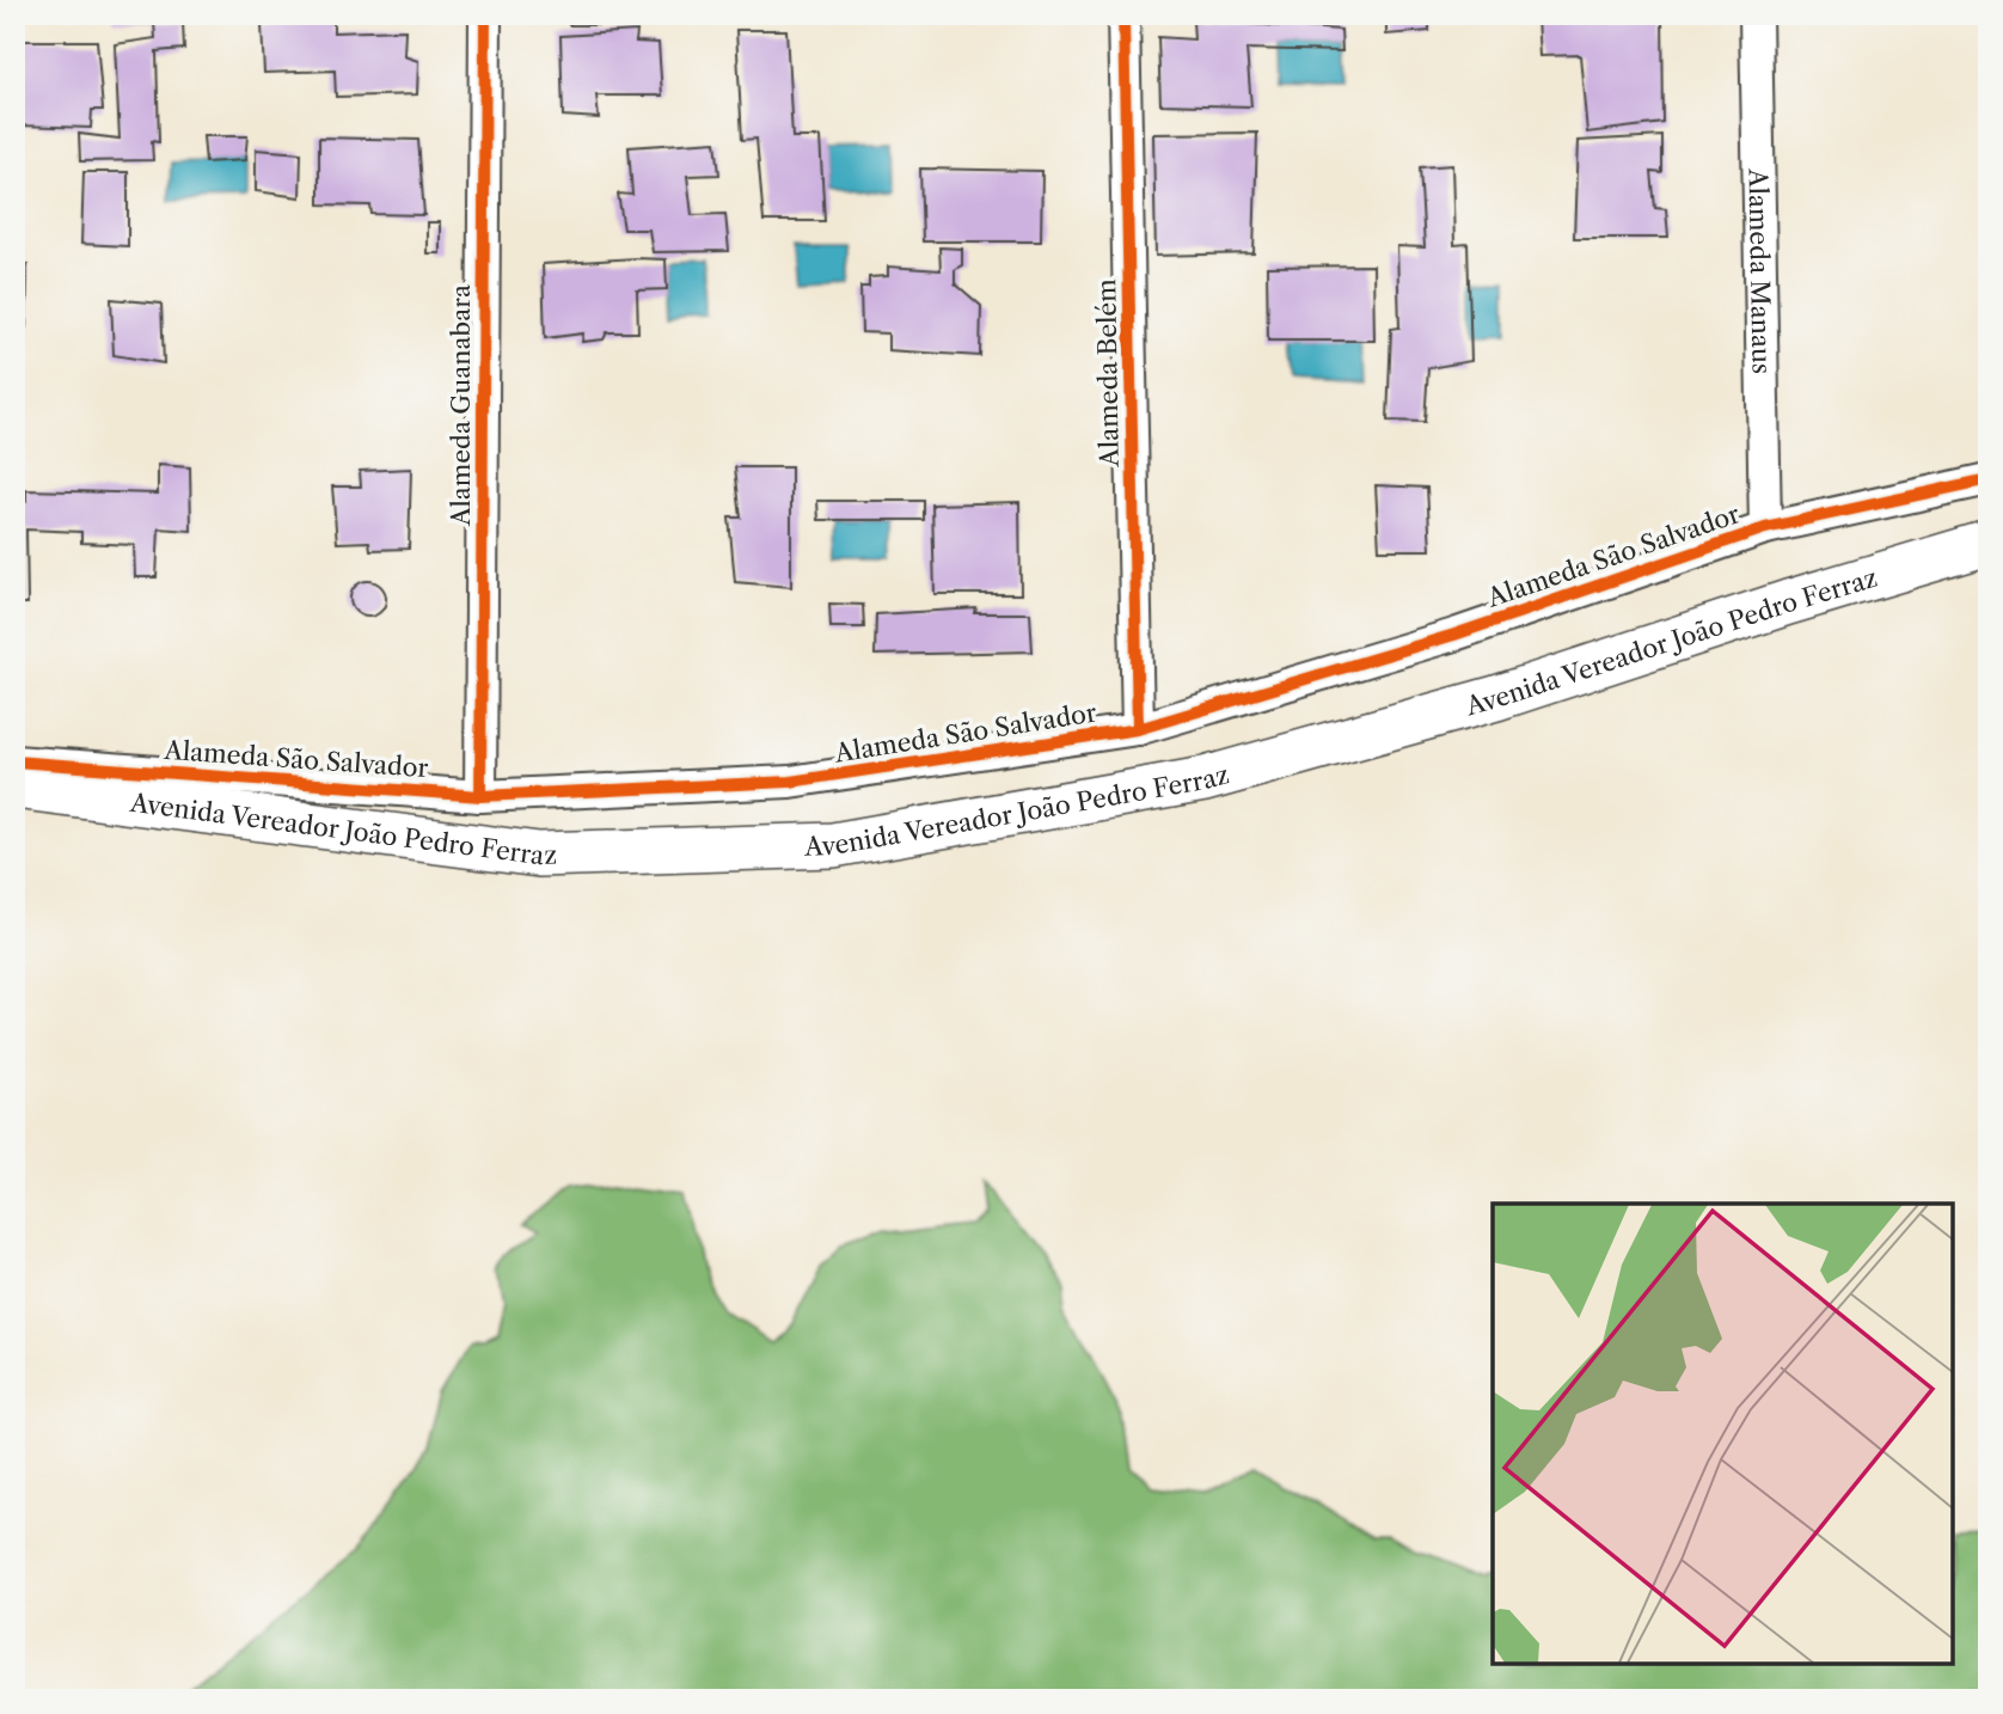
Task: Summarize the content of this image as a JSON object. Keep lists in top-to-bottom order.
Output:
{
  "streets": {
    "main road": ["Avenida Vereador João Pedro Ferraz"],
    "street": [
      "Alameda Manaus",
      "Alameda Belém",
      "Alameda Guanabara",
      "Alameda São Salvador"
    ]
  },
  "crossings": [
    ["Alameda Manaus", "Alameda São Salvador"],
    ["Alameda Belém", "Alameda São Salvador"],
    ["Alameda Guanabara", "Alameda São Salvador"]
  ]
}
